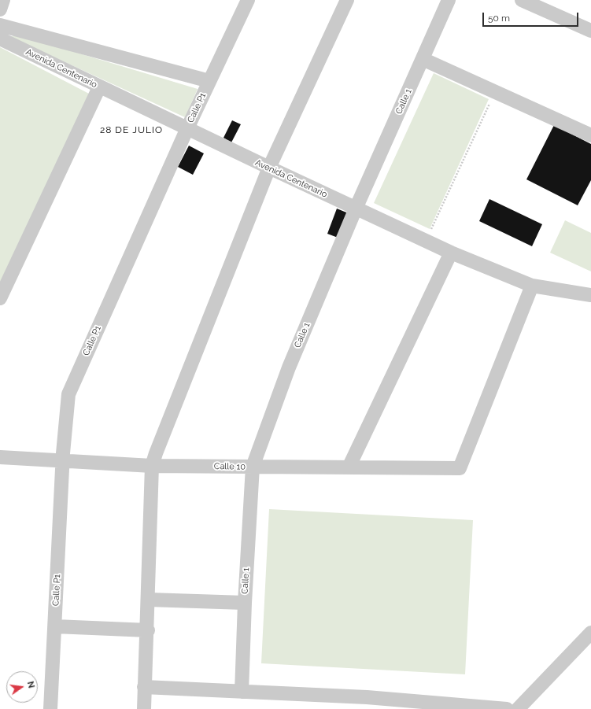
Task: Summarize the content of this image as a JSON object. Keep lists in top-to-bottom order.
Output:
{
  "streets": {
    "street": [
      "Avenida Centenario",
      "Calle 1",
      "Calle P1",
      "Calle 10"
    ]
  },
  "crossings": [
    ["Avenida Centenario", "Calle 1"],
    ["Avenida Centenario", "Calle P1"],
    ["Avenida Centenario", "Calle 10"],
    ["Calle 1", "Calle 10"],
    ["Calle P1", "Calle 10"]
  ],
  "districts": ["28 DE JULIO"],
  "scale_bar": "50 m",
  "north": "right"
}
